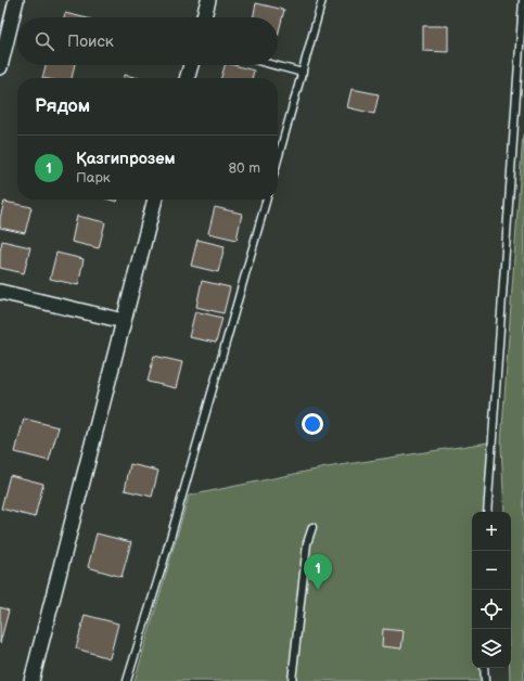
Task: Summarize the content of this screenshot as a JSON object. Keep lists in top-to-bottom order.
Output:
{
  "page": {
    "search": "Поиск",
    "heading": "Рядом",
    "list": [
      {
        "mark": "1",
        "name": "Қазгипрозем",
        "note": "Парк",
        "value": "80 m"
      }
    ],
    "map_buttons": ["+", "−"],
    "pins": "1"
  }
}
